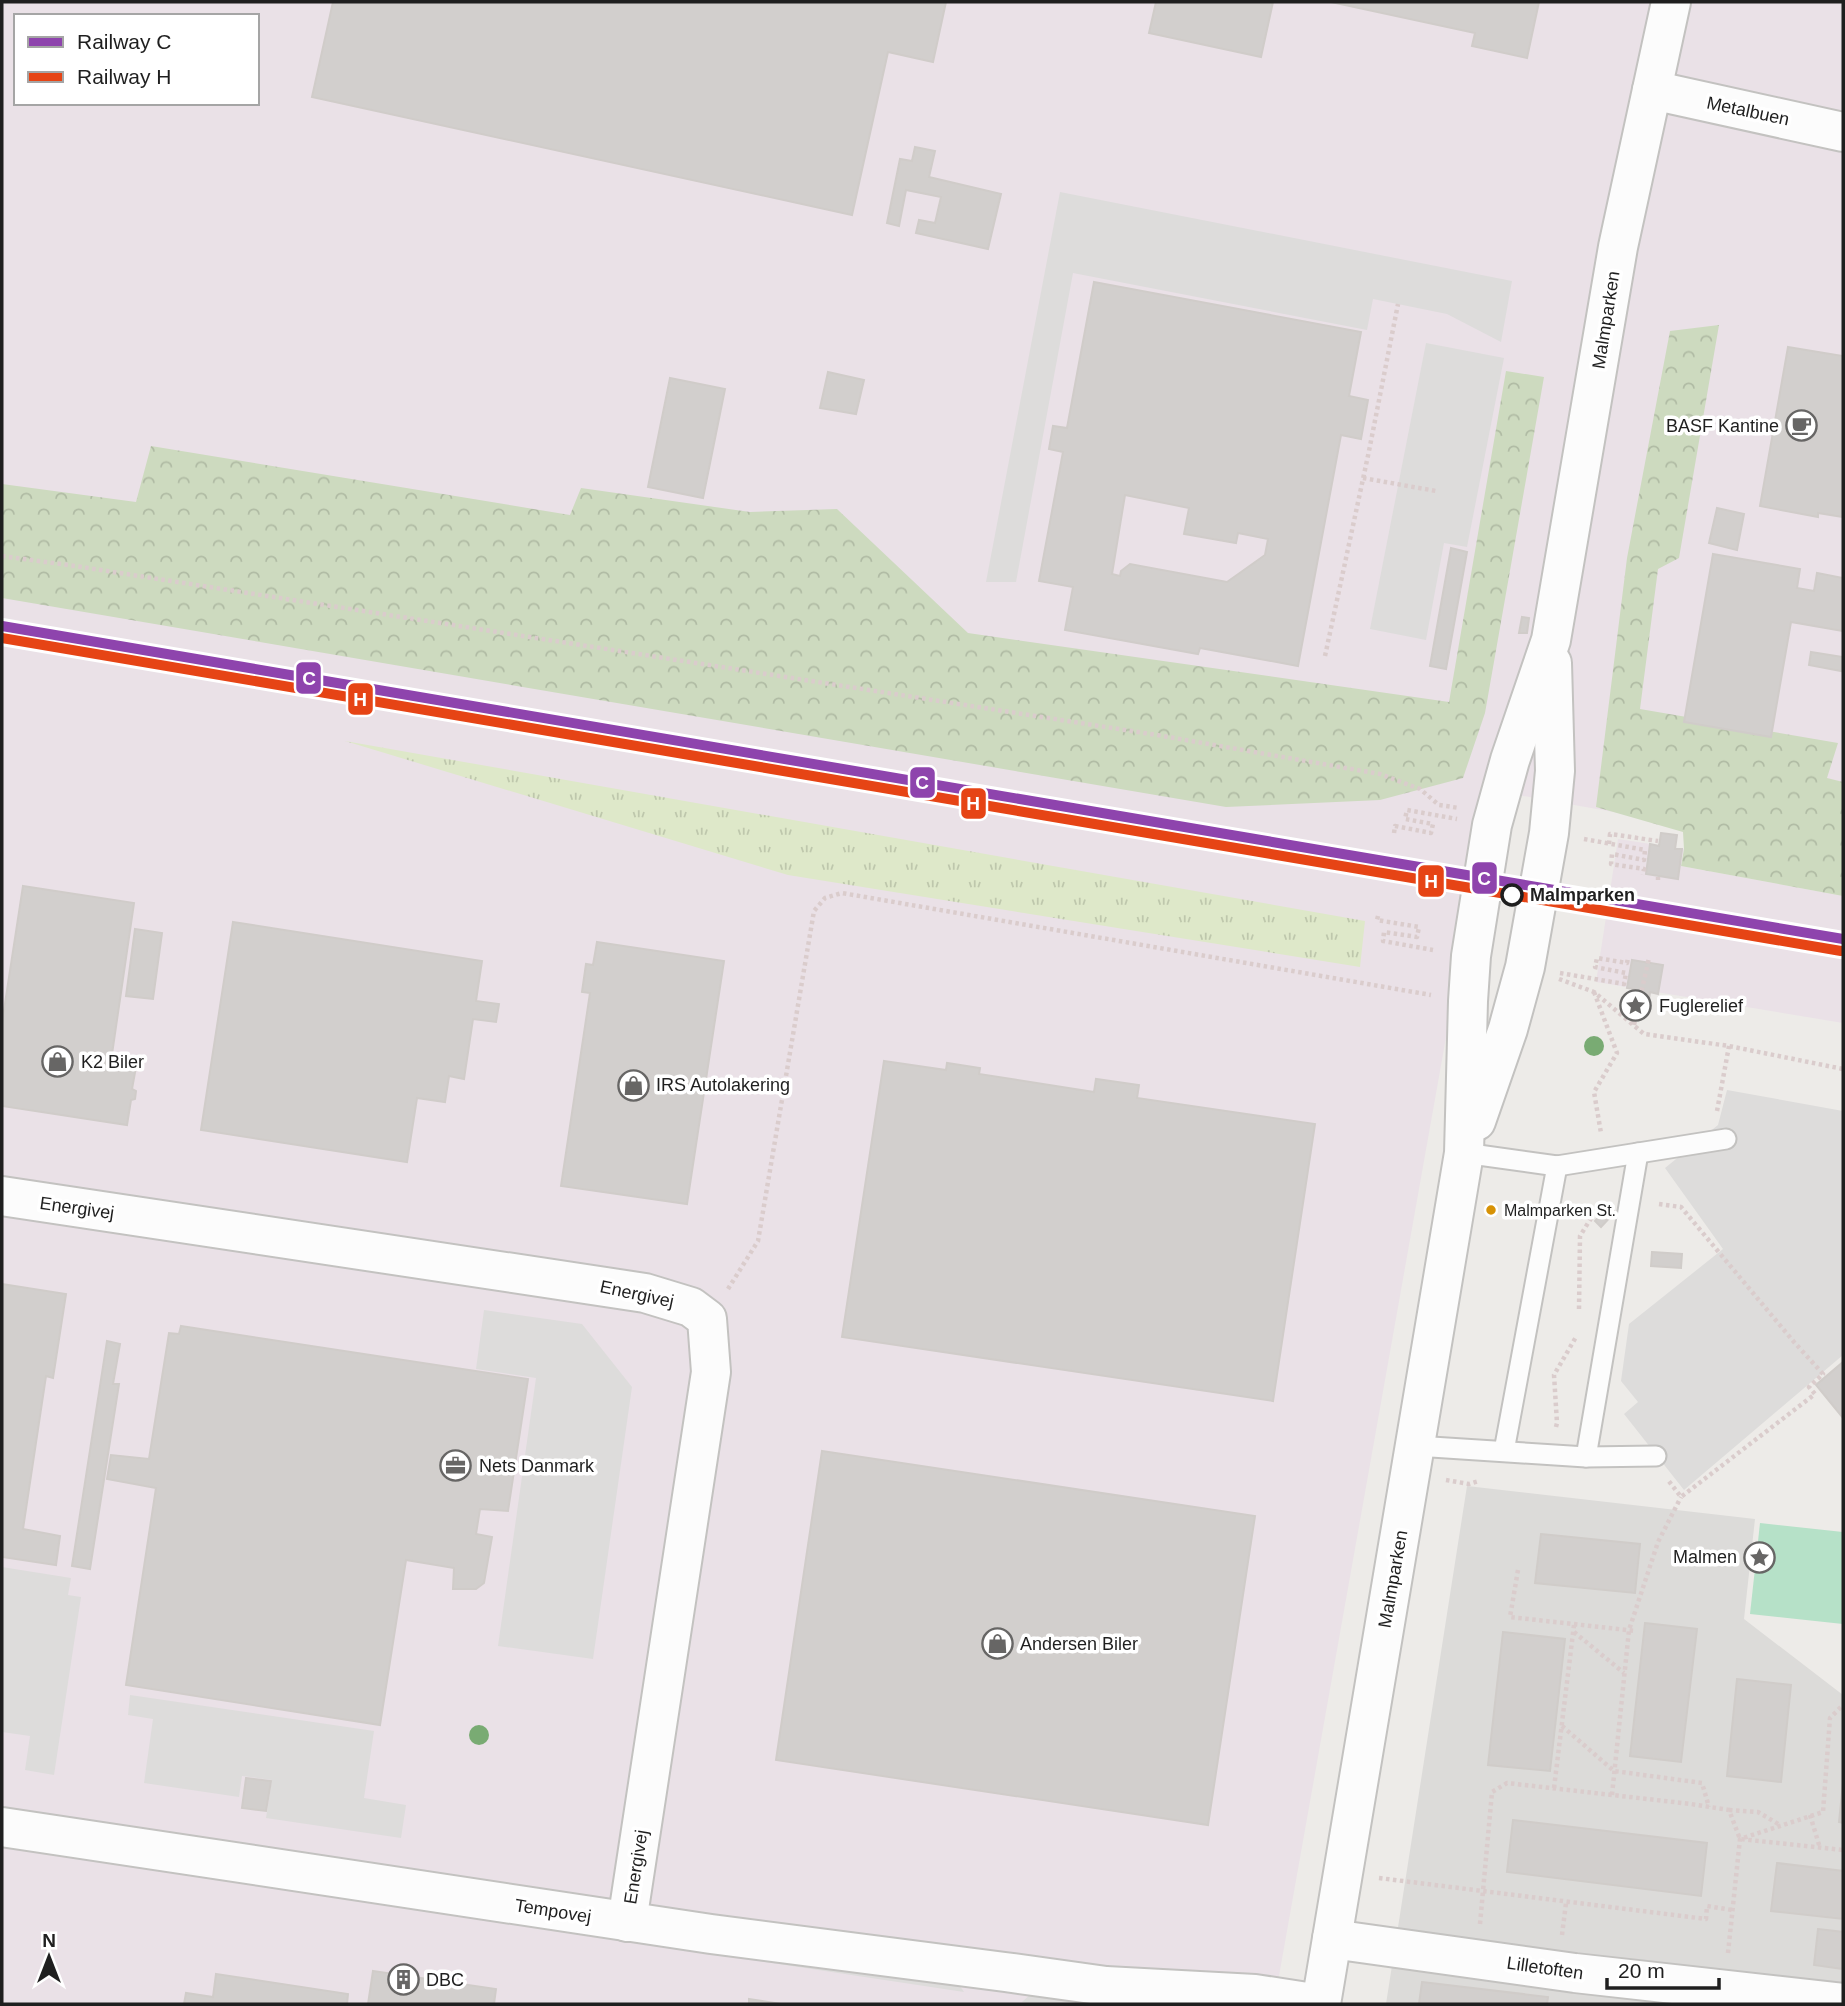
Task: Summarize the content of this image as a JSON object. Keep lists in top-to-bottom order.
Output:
{
  "streets": {
    "street": [
      "Metalbuen",
      "Malmparken",
      "Energivej",
      "Tempovej",
      "Lilletoften"
    ]
  },
  "crossings": [
    ["Metalbuen", "Malmparken"],
    ["Malmparken", "Tempovej"],
    ["Malmparken", "Lilletoften"],
    ["Energivej", "Tempovej"]
  ],
  "places": {
    "cafe": ["BASF Kantine"],
    "other": ["Malmparken", "Malmparken St."],
    "place": ["Fuglerelief", "Malmen"],
    "shop": ["K2 Biler", "IRS Autolakering", "Andersen Biler"],
    "office": ["Nets Danmark"],
    "building": ["DBC"]
  },
  "lines": ["rail line C", "rail line H"],
  "legend": ["Railway C", "Railway H"],
  "scale_bar": "20 m",
  "north": "top"
}
